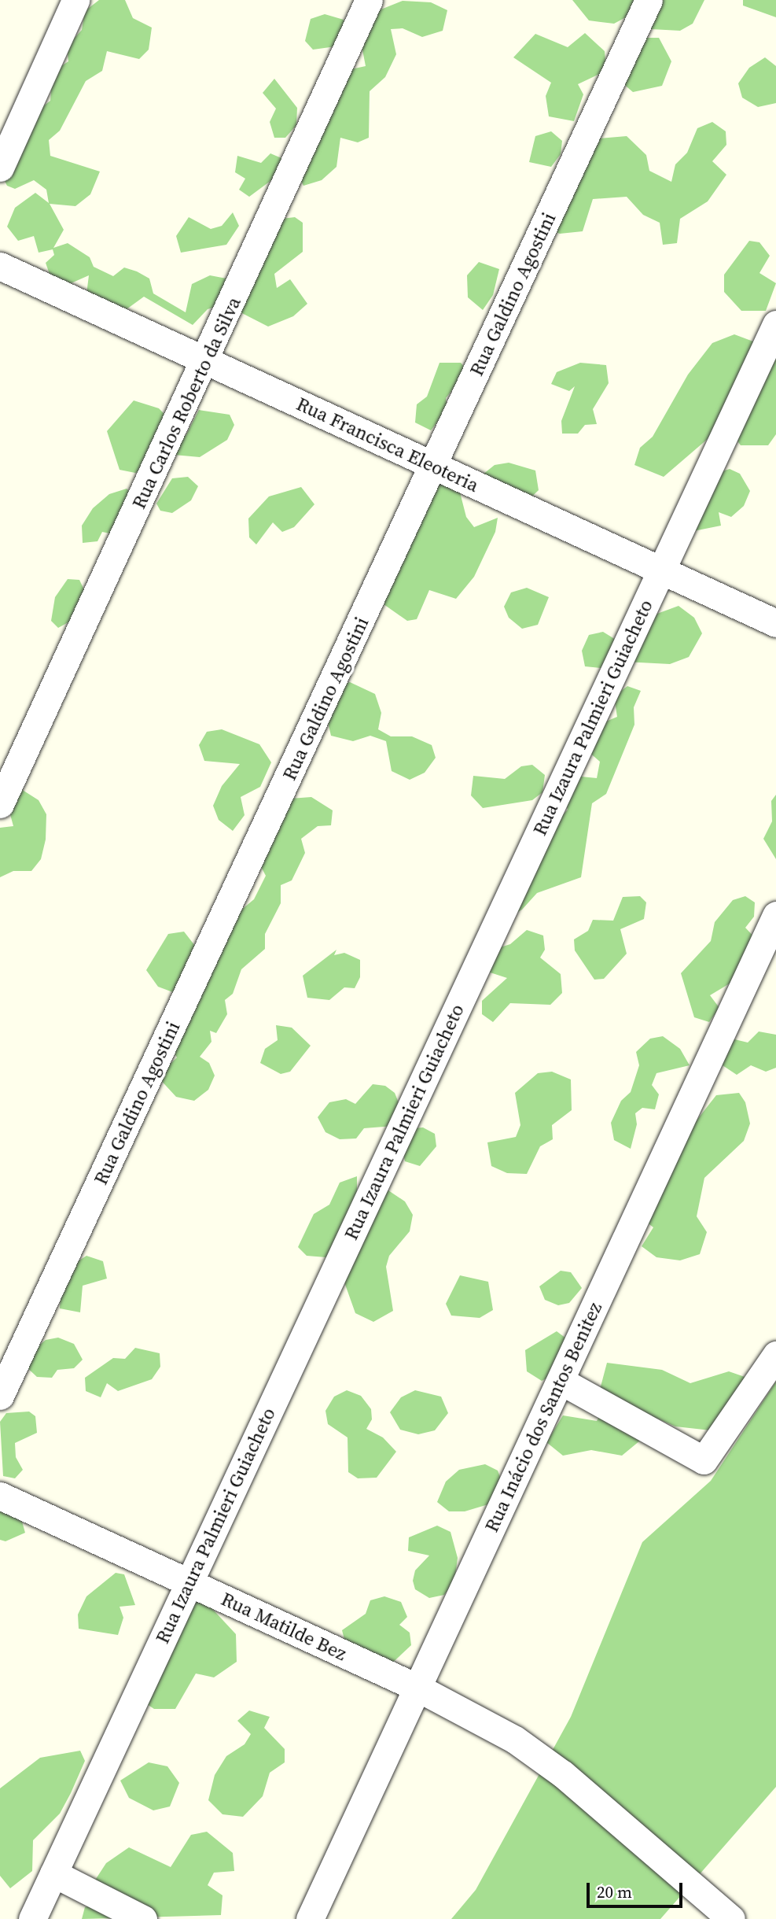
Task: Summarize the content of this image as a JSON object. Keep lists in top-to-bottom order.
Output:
{
  "streets": {
    "street": [
      "Rua Galdino Agostini",
      "Rua Carlos Roberto da Silva",
      "Rua Francisca Eleoteria",
      "Rua Izaura Palmieri Guiacheto",
      "Rua Inácio dos Santos Benitez",
      "Rua Matilde Bez"
    ]
  },
  "crossings": [
    ["Rua Galdino Agostini", "Rua Francisca Eleoteria"],
    ["Rua Carlos Roberto da Silva", "Rua Francisca Eleoteria"],
    ["Rua Francisca Eleoteria", "Rua Izaura Palmieri Guiacheto"],
    ["Rua Izaura Palmieri Guiacheto", "Rua Matilde Bez"],
    ["Rua Inácio dos Santos Benitez", "Rua Matilde Bez"]
  ],
  "scale_bar": "20 m"
}
